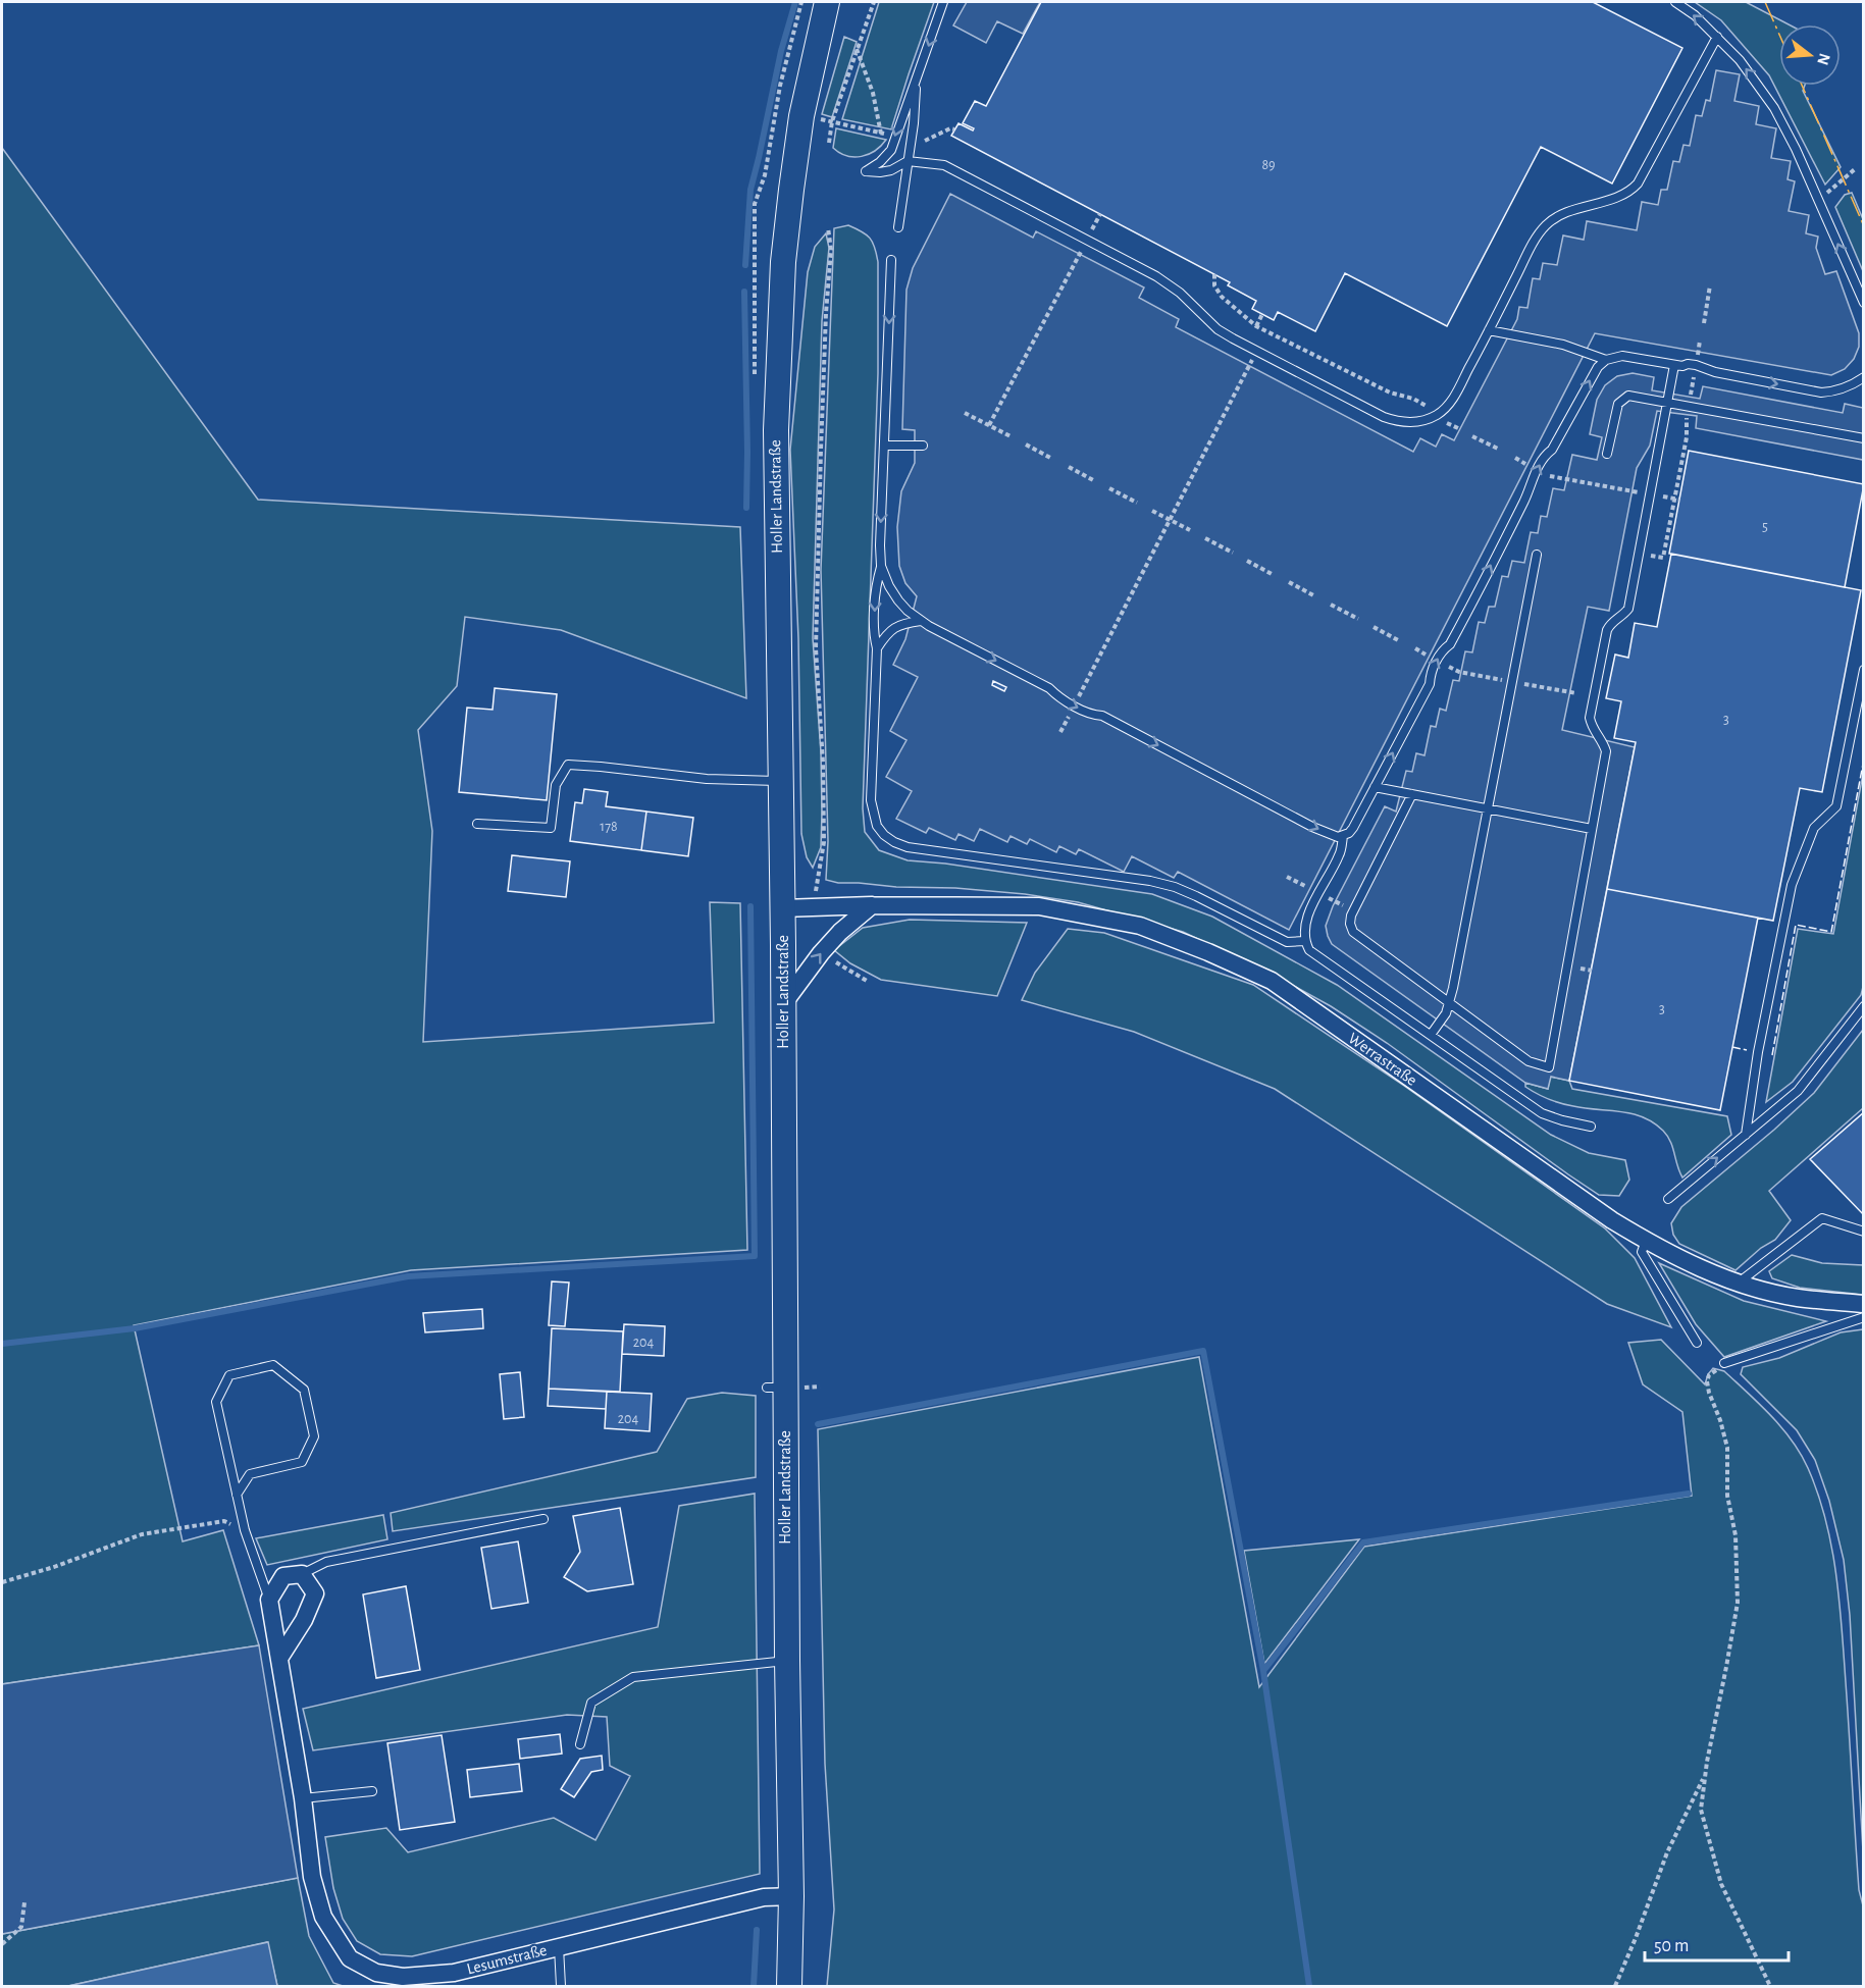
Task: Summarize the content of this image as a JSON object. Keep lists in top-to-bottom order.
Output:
{
  "streets": {
    "main road": ["Holler Landstraße"],
    "street": ["Werrastraße", "Lesumstraße"]
  },
  "crossings": [
    ["Holler Landstraße", "Werrastraße"],
    ["Holler Landstraße", "Lesumstraße"]
  ],
  "house_numbers": [
    "89",
    "5",
    "3",
    "178",
    "3",
    "204",
    "204"
  ],
  "scale_bar": "50 m",
  "north": "right"
}
